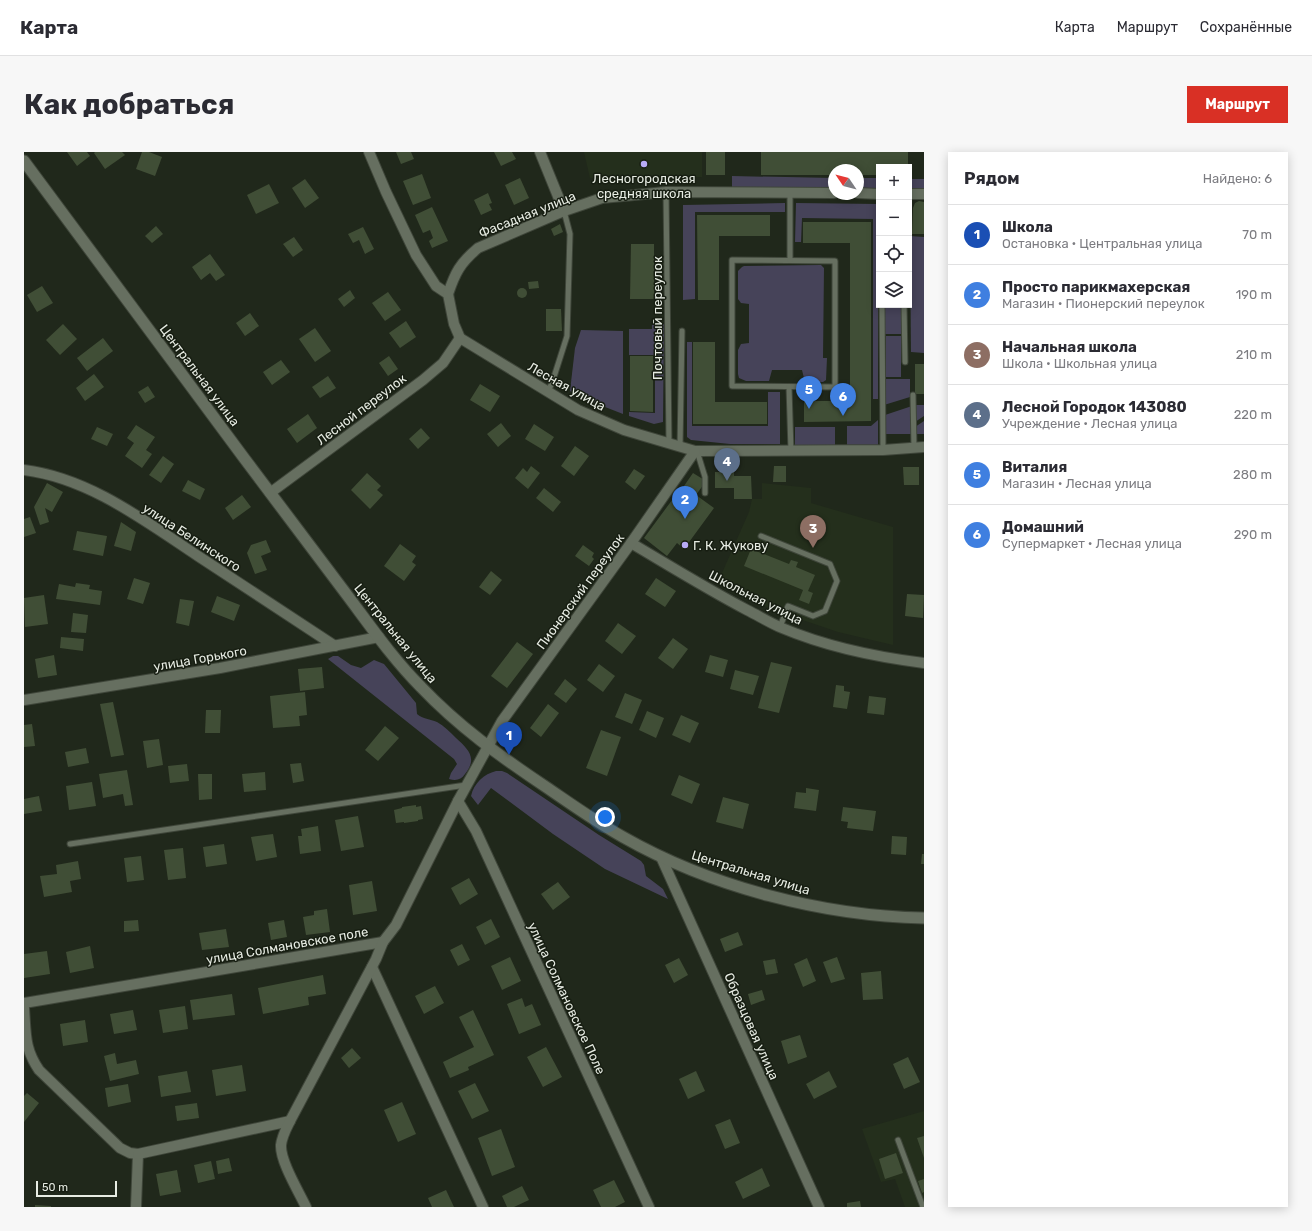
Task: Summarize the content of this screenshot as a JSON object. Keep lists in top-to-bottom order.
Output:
{
  "streets": {
    "street": [
      "Фасадная улица",
      "Центральная улица",
      "Лесная улица",
      "Лесной переулок",
      "улица Белинского",
      "Пионерский переулок",
      "Школьная улица",
      "улица Горького",
      "улица Солмановское поле",
      "улица Солмановское Поле",
      "Образцовая улица"
    ],
    "lane": ["Почтовый переулок"]
  },
  "crossings": [
    ["Фасадная улица", "Почтовый переулок"],
    ["Почтовый переулок", "Лесная улица"],
    ["Центральная улица", "Лесной переулок"],
    ["Центральная улица", "Пионерский переулок"],
    ["Центральная улица", "улица Горького"],
    ["Центральная улица", "улица Солмановское поле"],
    ["Центральная улица", "Образцовая улица"],
    ["Лесная улица", "Лесной переулок"],
    ["Лесная улица", "Пионерский переулок"],
    ["улица Белинского", "улица Горького"],
    ["Пионерский переулок", "Школьная улица"],
    ["Пионерский переулок", "улица Солмановское поле"],
    ["улица Солмановское поле", "улица Солмановское Поле"]
  ],
  "places": ["Лесногородская средняя школа", "Г. К. Жукову"],
  "scale_bar": "50 m",
  "north": "top left",
  "page": {
    "header": "Карта",
    "nav": ["Карта", "Маршрут", "Сохранённые"],
    "buttons": "Маршрут",
    "title": "Как добраться",
    "heading": ["Рядом", "Найдено: 6"],
    "map_buttons": ["+", "−"],
    "list": [
      {
        "mark": "1",
        "name": "Школа",
        "note": "Остановка · Центральная улица",
        "value": "70 m"
      },
      {
        "mark": "2",
        "name": "Просто парикмахерская",
        "note": "Магазин · Пионерский переулок",
        "value": "190 m"
      },
      {
        "mark": "3",
        "name": "Начальная школа",
        "note": "Школа · Школьная улица",
        "value": "210 m"
      },
      {
        "mark": "4",
        "name": "Лесной Городок 143080",
        "note": "Учреждение · Лесная улица",
        "value": "220 m"
      },
      {
        "mark": "5",
        "name": "Виталия",
        "note": "Магазин · Лесная улица",
        "value": "280 m"
      },
      {
        "mark": "6",
        "name": "Домашний",
        "note": "Супермаркет · Лесная улица",
        "value": "290 m"
      }
    ],
    "pins": [
      "5",
      "6",
      "4",
      "2",
      "3",
      "1"
    ],
    "scale": "50 m"
  }
}
